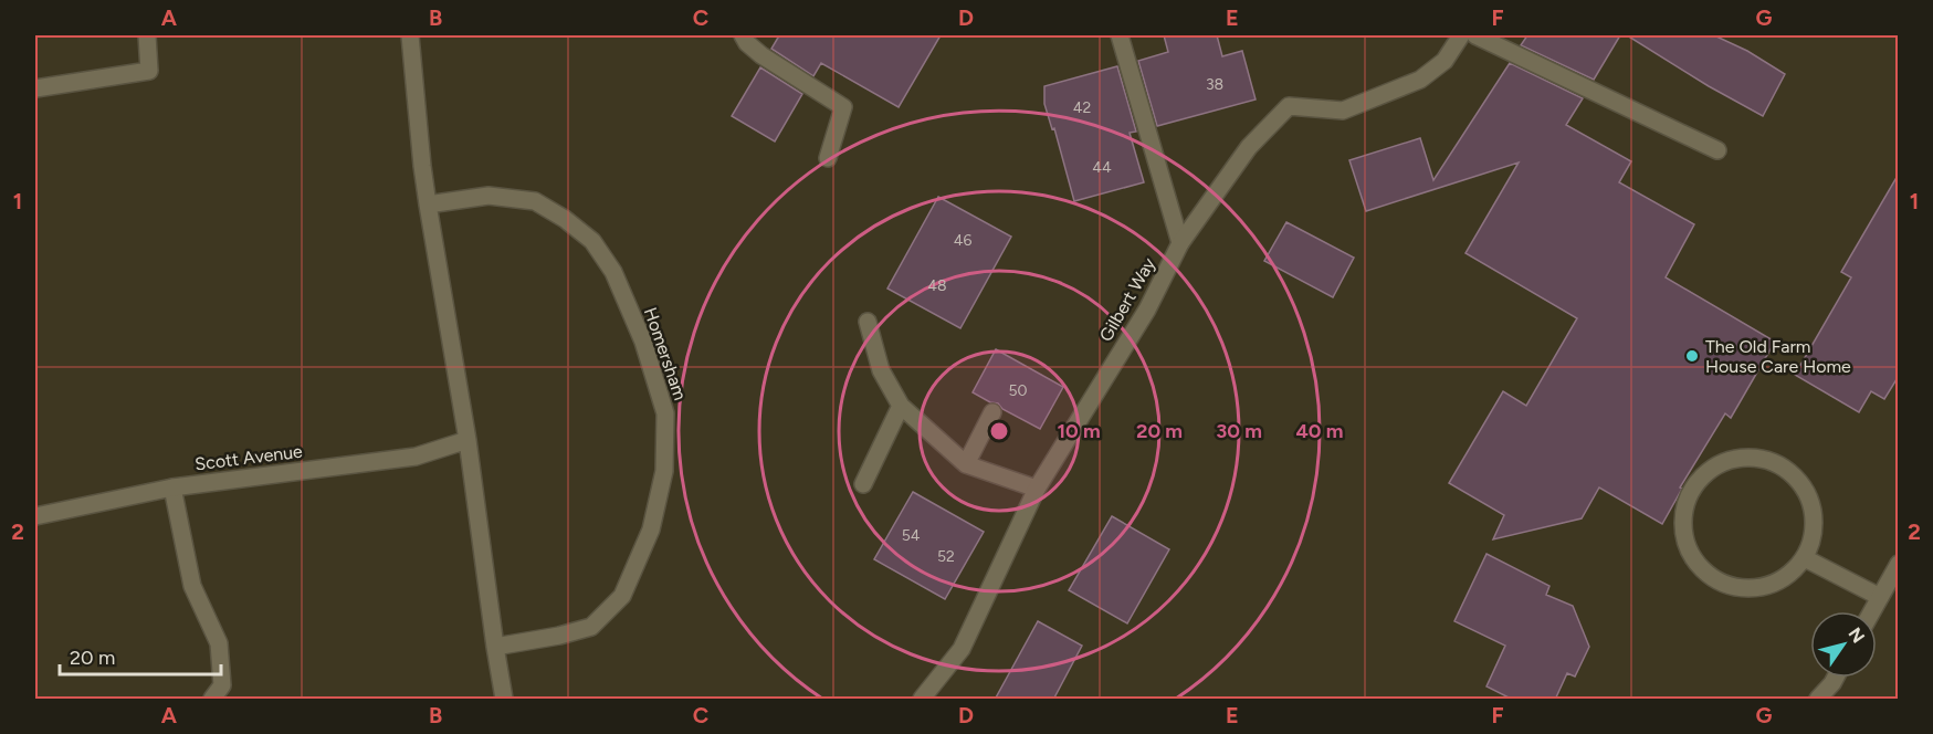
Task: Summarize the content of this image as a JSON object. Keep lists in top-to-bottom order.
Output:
{
  "streets": {
    "street": ["Gilbert Way", "Homersham", "Scott Avenue"]
  },
  "places": ["The Old Farm House Care Home"],
  "house_numbers": [
    "38",
    "42",
    "44",
    "46",
    "48",
    "50",
    "54",
    "52"
  ],
  "scale_bar": "20 m",
  "north": "top right",
  "grid": {
    "columns": [
      "A",
      "B",
      "C",
      "D",
      "E",
      "F",
      "G"
    ],
    "rows": ["1", "2"]
  },
  "rings": [
    "10 m",
    "20 m",
    "30 m",
    "40 m"
  ]
}
